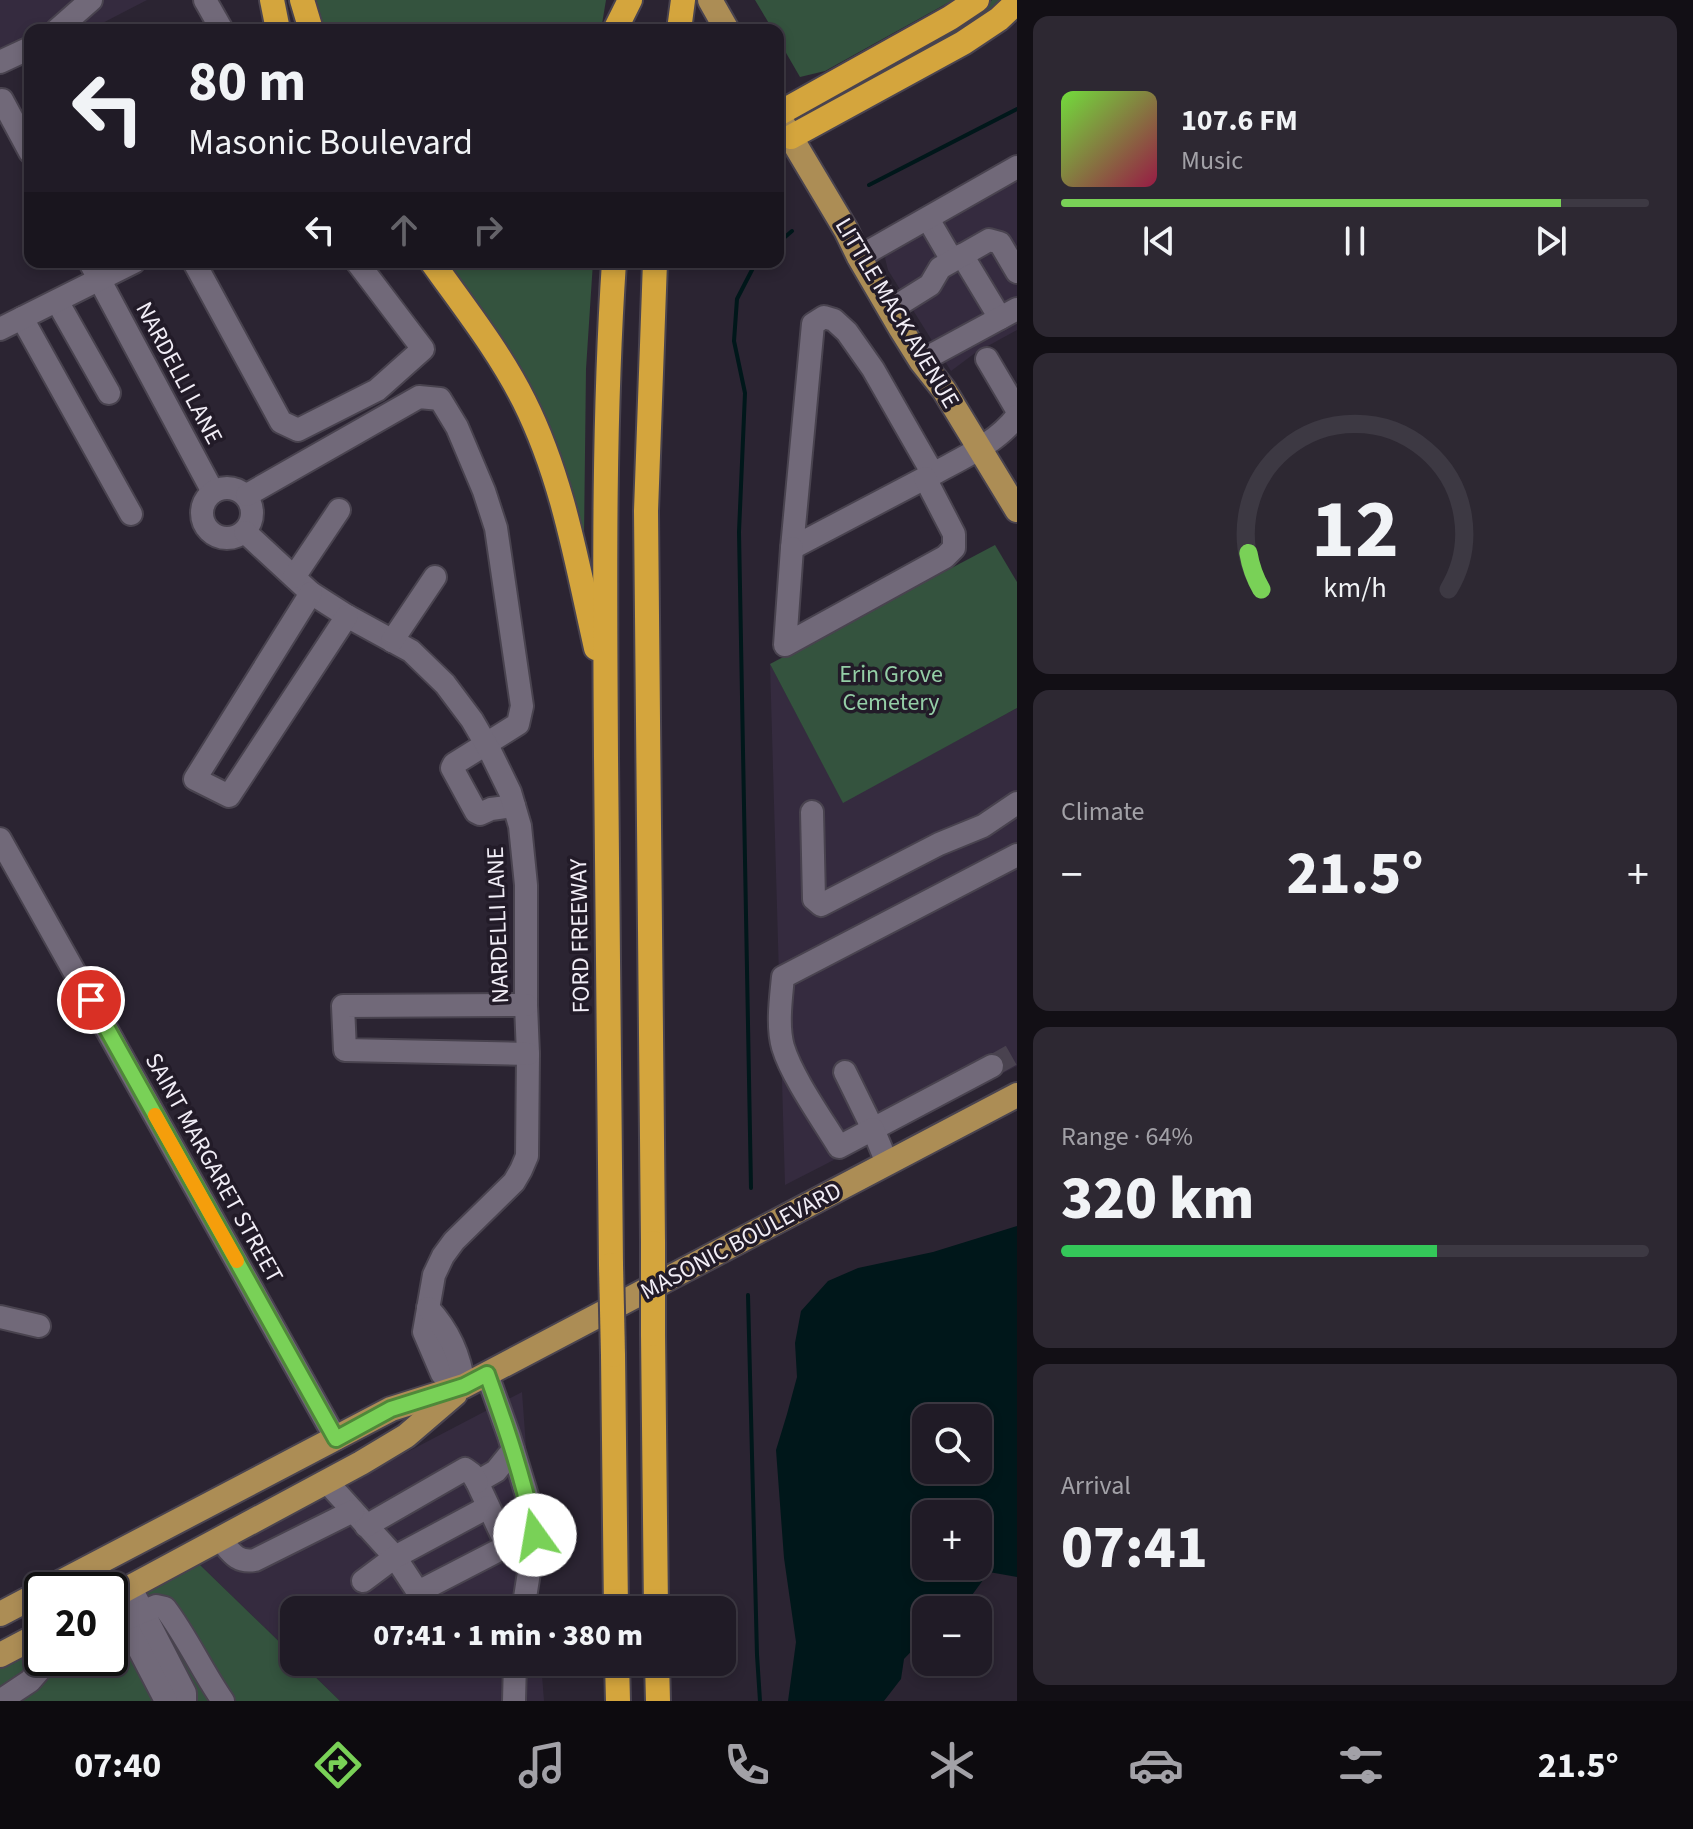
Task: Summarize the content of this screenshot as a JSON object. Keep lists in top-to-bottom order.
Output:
{
  "streets": {
    "highway": ["FORD FREEWAY"],
    "main road": ["LITTLE MACK AVENUE", "MASONIC BOULEVARD"],
    "street": ["NARDELLI LANE", "SAINT MARGARET STREET"]
  },
  "crossings": [
    ["NARDELLI LANE", "MASONIC BOULEVARD"],
    ["SAINT MARGARET STREET", "MASONIC BOULEVARD"]
  ],
  "parks": ["Erin Grove Cemetery"],
  "page": {
    "turn": ["80 m", "Masonic Boulevard"],
    "song": ["107.6 FM", "Music"],
    "tile": [
      "Climate",
      ["Range · 64%", "320 km"],
      ["Arrival", "07:41"]
    ],
    "heat": ["−", "21.5°", "+"],
    "map_buttons": ["+", "−"],
    "limit": "20",
    "trip": "07:41 · 1 min · 380 m",
    "tabs": ["07:40", "21.5°"],
    "gauge": ["12", "km/h"]
  }
}
